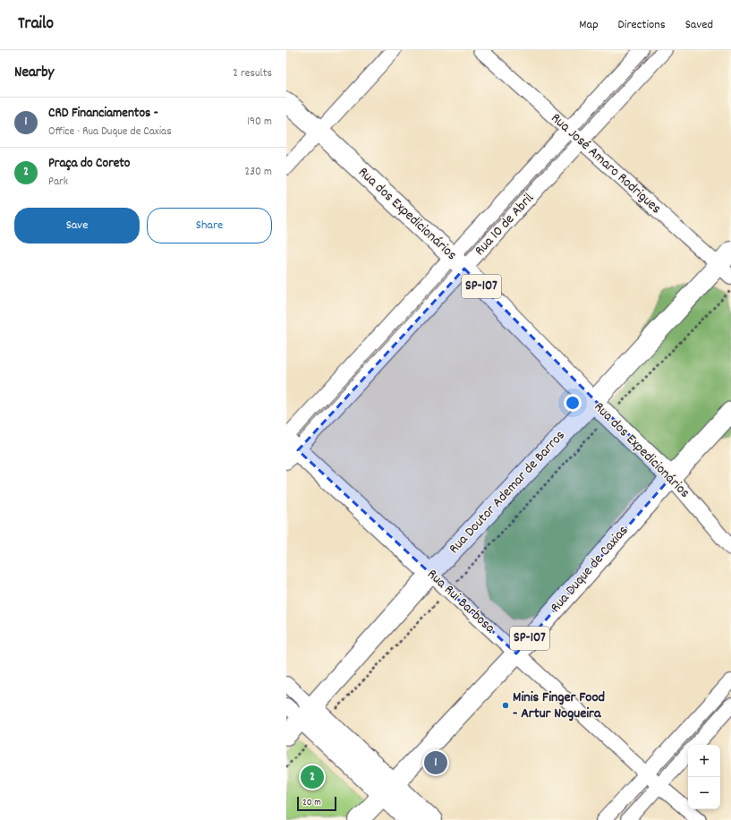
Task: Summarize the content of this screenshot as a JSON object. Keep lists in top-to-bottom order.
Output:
{
  "streets": {
    "main road": [
      "Rua dos Expedicionários",
      "SP-107",
      "Rua Doutor Ademar de Barros",
      "Rua Duque de Caxias",
      "Rua Rui Barbosa"
    ],
    "street": ["Rua José Amaro Rodrigues", "Rua 10 de Abril"]
  },
  "crossings": [
    ["Rua José Amaro Rodrigues", "Rua 10 de Abril"],
    ["Rua José Amaro Rodrigues", "Rua Doutor Ademar de Barros"],
    ["Rua dos Expedicionários", "Rua 10 de Abril"],
    ["Rua dos Expedicionários", "Rua Doutor Ademar de Barros"],
    ["Rua dos Expedicionários", "Rua Duque de Caxias"],
    ["Rua 10 de Abril", "Rua Rui Barbosa"],
    ["Rua Doutor Ademar de Barros", "Rua Rui Barbosa"],
    ["Rua Duque de Caxias", "Rua Rui Barbosa"]
  ],
  "places": ["Minis Finger Food - Artur Nogueira"],
  "scale_bar": "20 m",
  "page": {
    "header": "Trailo",
    "nav": ["Map", "Directions", "Saved"],
    "heading": ["Nearby", "2 results"],
    "list": [
      {
        "mark": "1",
        "name": "CRD Financiamentos -",
        "note": "Office · Rua Duque de Caxias",
        "value": "190 m"
      },
      {
        "mark": "2",
        "name": "Praça do Coreto",
        "note": "Park",
        "value": "230 m"
      }
    ],
    "buttons": ["Save", "Share"],
    "map_buttons": ["+", "−"],
    "pins": ["1", "2"],
    "scale": "20 m"
  }
}
